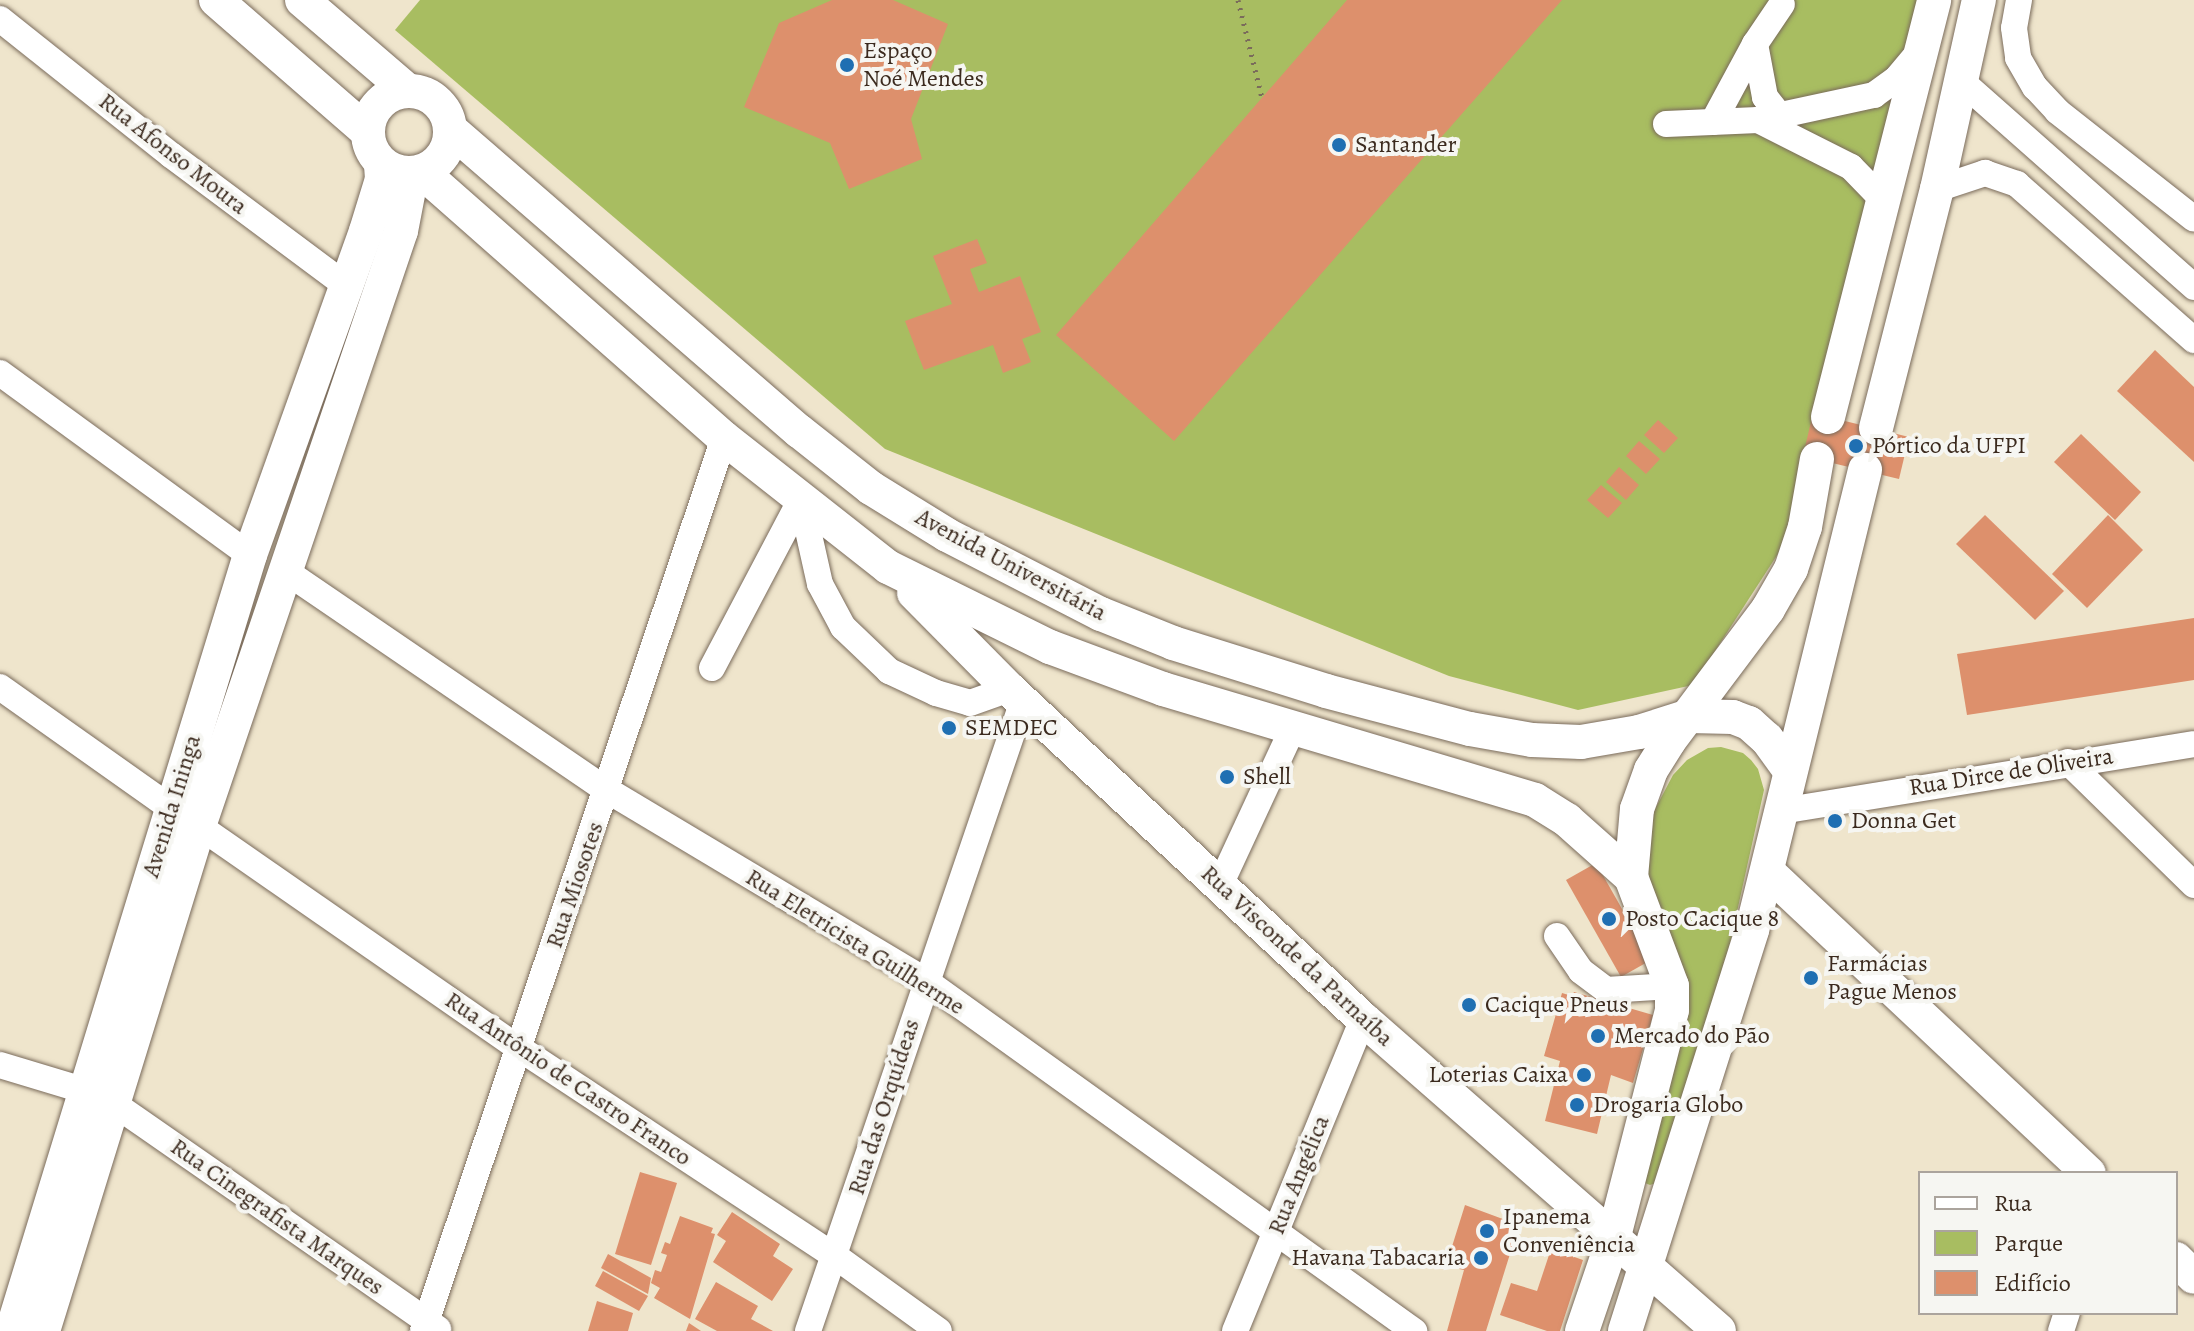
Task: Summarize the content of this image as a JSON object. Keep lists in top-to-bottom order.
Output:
{
  "streets": {
    "main road": ["Avenida Universitária", "Avenida Ininga", "Rua Visconde da Parnaíba"],
    "street": [
      "Rua Afonso Moura",
      "Rua Dirce de Oliveira",
      "Rua Miosotes",
      "Rua Eletricista Guilherme",
      "Rua Antônio de Castro Franco",
      "Rua das Orquídeas",
      "Rua Angélica",
      "Rua Cinegrafista Marques"
    ]
  },
  "crossings": [
    ["Rua Afonso Moura", "Avenida Ininga"],
    ["Avenida Universitária", "Rua Miosotes"],
    ["Avenida Universitária", "Rua Visconde da Parnaíba"],
    ["Avenida Ininga", "Rua Eletricista Guilherme"],
    ["Avenida Ininga", "Rua Antônio de Castro Franco"],
    ["Avenida Ininga", "Rua Cinegrafista Marques"],
    ["Rua Miosotes", "Rua Eletricista Guilherme"],
    ["Rua Miosotes", "Rua Antônio de Castro Franco"],
    ["Rua Miosotes", "Rua Cinegrafista Marques"],
    ["Rua Eletricista Guilherme", "Rua das Orquídeas"],
    ["Rua Eletricista Guilherme", "Rua Angélica"],
    ["Rua Visconde da Parnaíba", "Rua das Orquídeas"],
    ["Rua Visconde da Parnaíba", "Rua Angélica"],
    ["Rua Antônio de Castro Franco", "Rua das Orquídeas"]
  ],
  "places": [
    "Espaço Noé Mendes",
    "Santander",
    "Pórtico da UFPI",
    "SEMDEC",
    "Shell",
    "Donna Get",
    "Posto Cacique 8",
    "Farmácias Pague Menos",
    "Cacique Pneus",
    "Mercado do Pão",
    "Loterias Caixa",
    "Drogaria Globo",
    "Ipanema Conveniência",
    "Havana Tabacaria"
  ],
  "legend": ["Rua", "Parque", "Edifício"]
}
